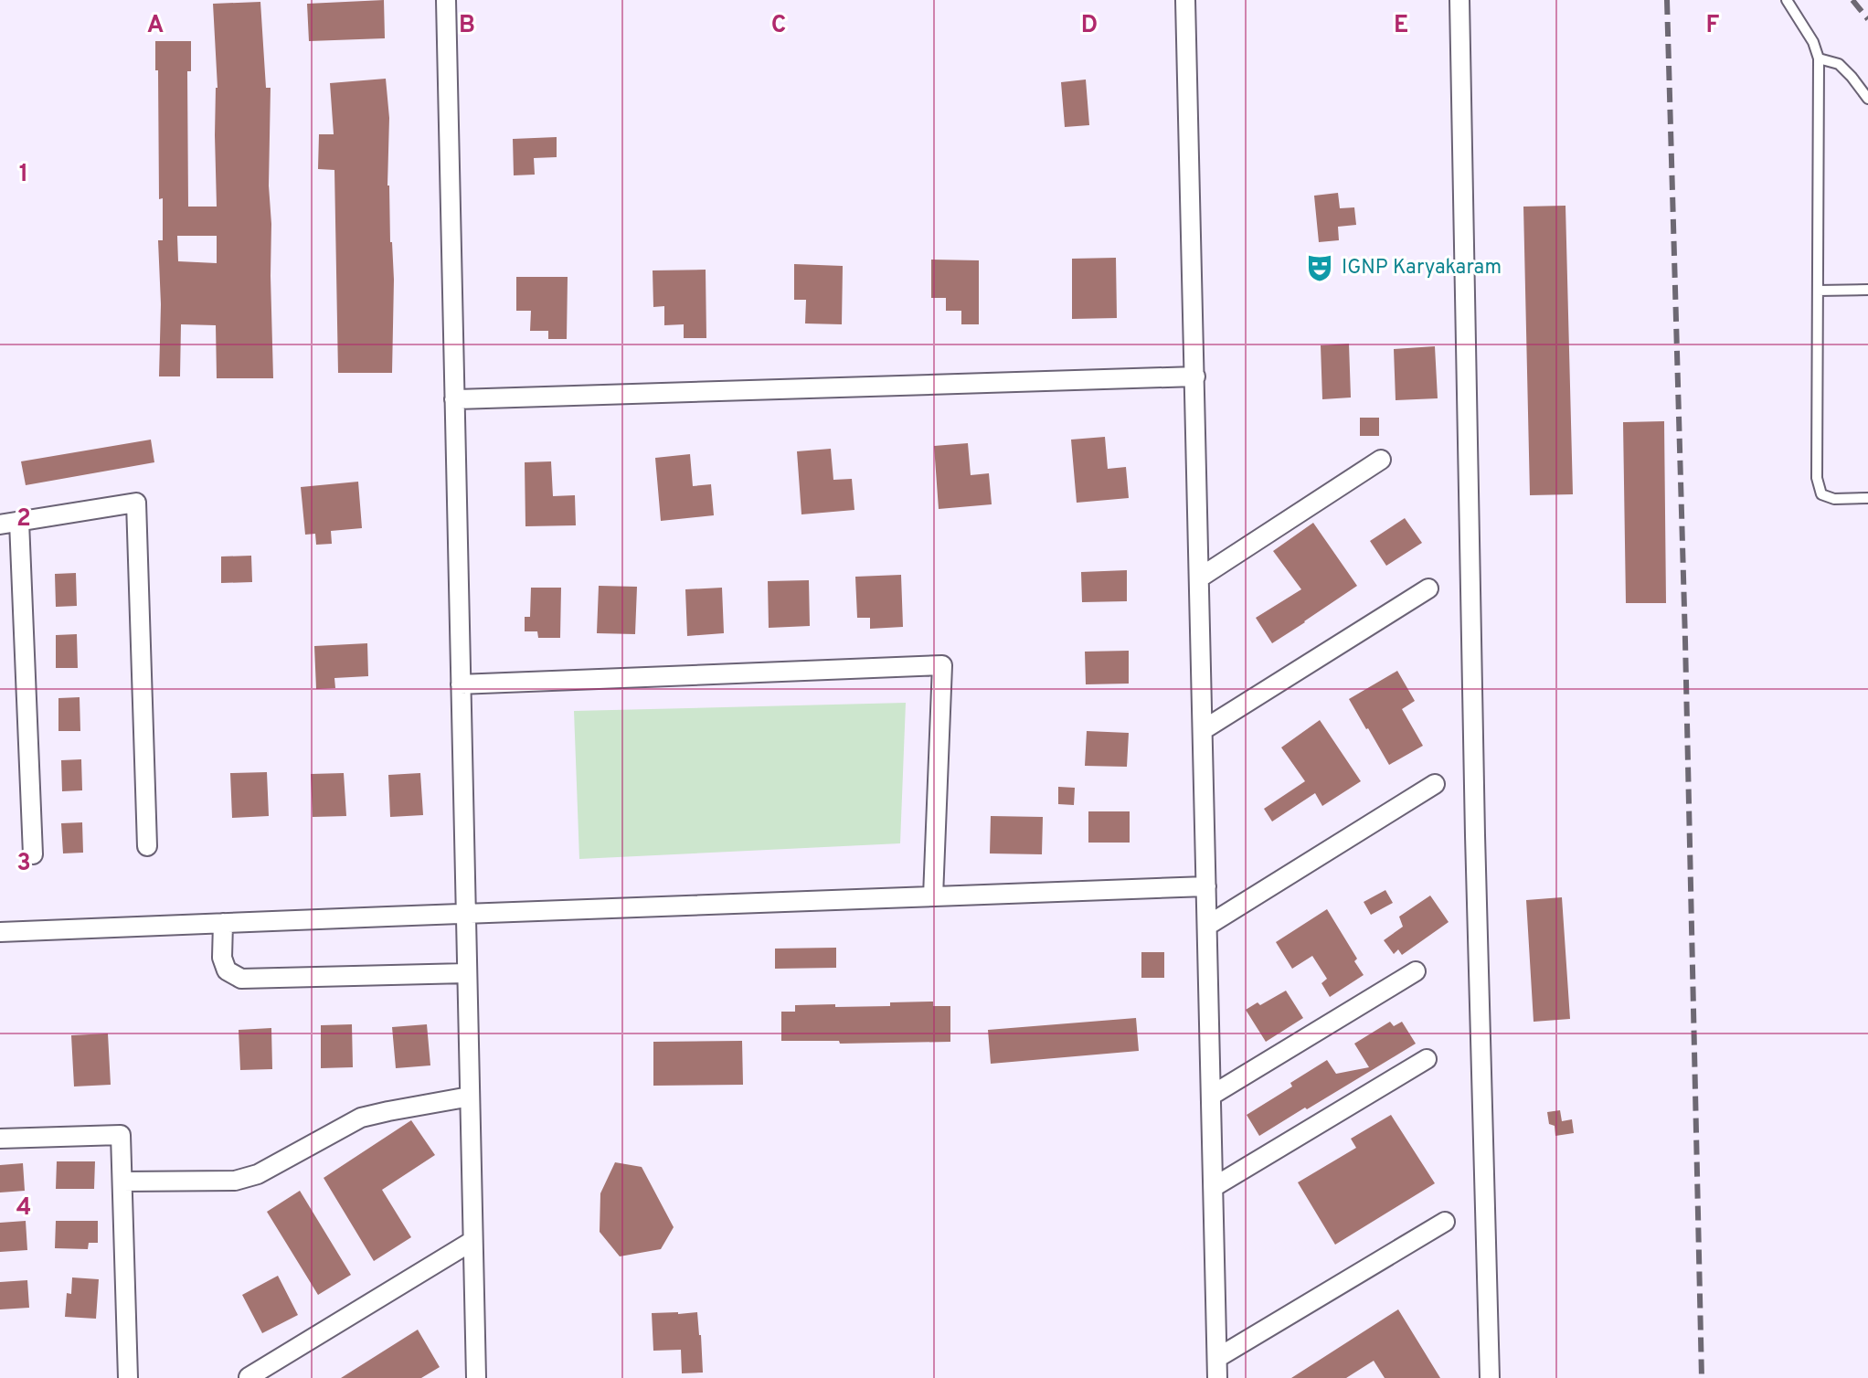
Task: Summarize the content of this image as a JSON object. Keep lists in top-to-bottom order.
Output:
{
  "places": {
    "theatre": ["IGNP Karyakaram"]
  },
  "grid": {
    "columns": [
      "A",
      "B",
      "C",
      "D",
      "E",
      "F"
    ],
    "rows": [
      "1",
      "2",
      "3",
      "4"
    ]
  }
}
